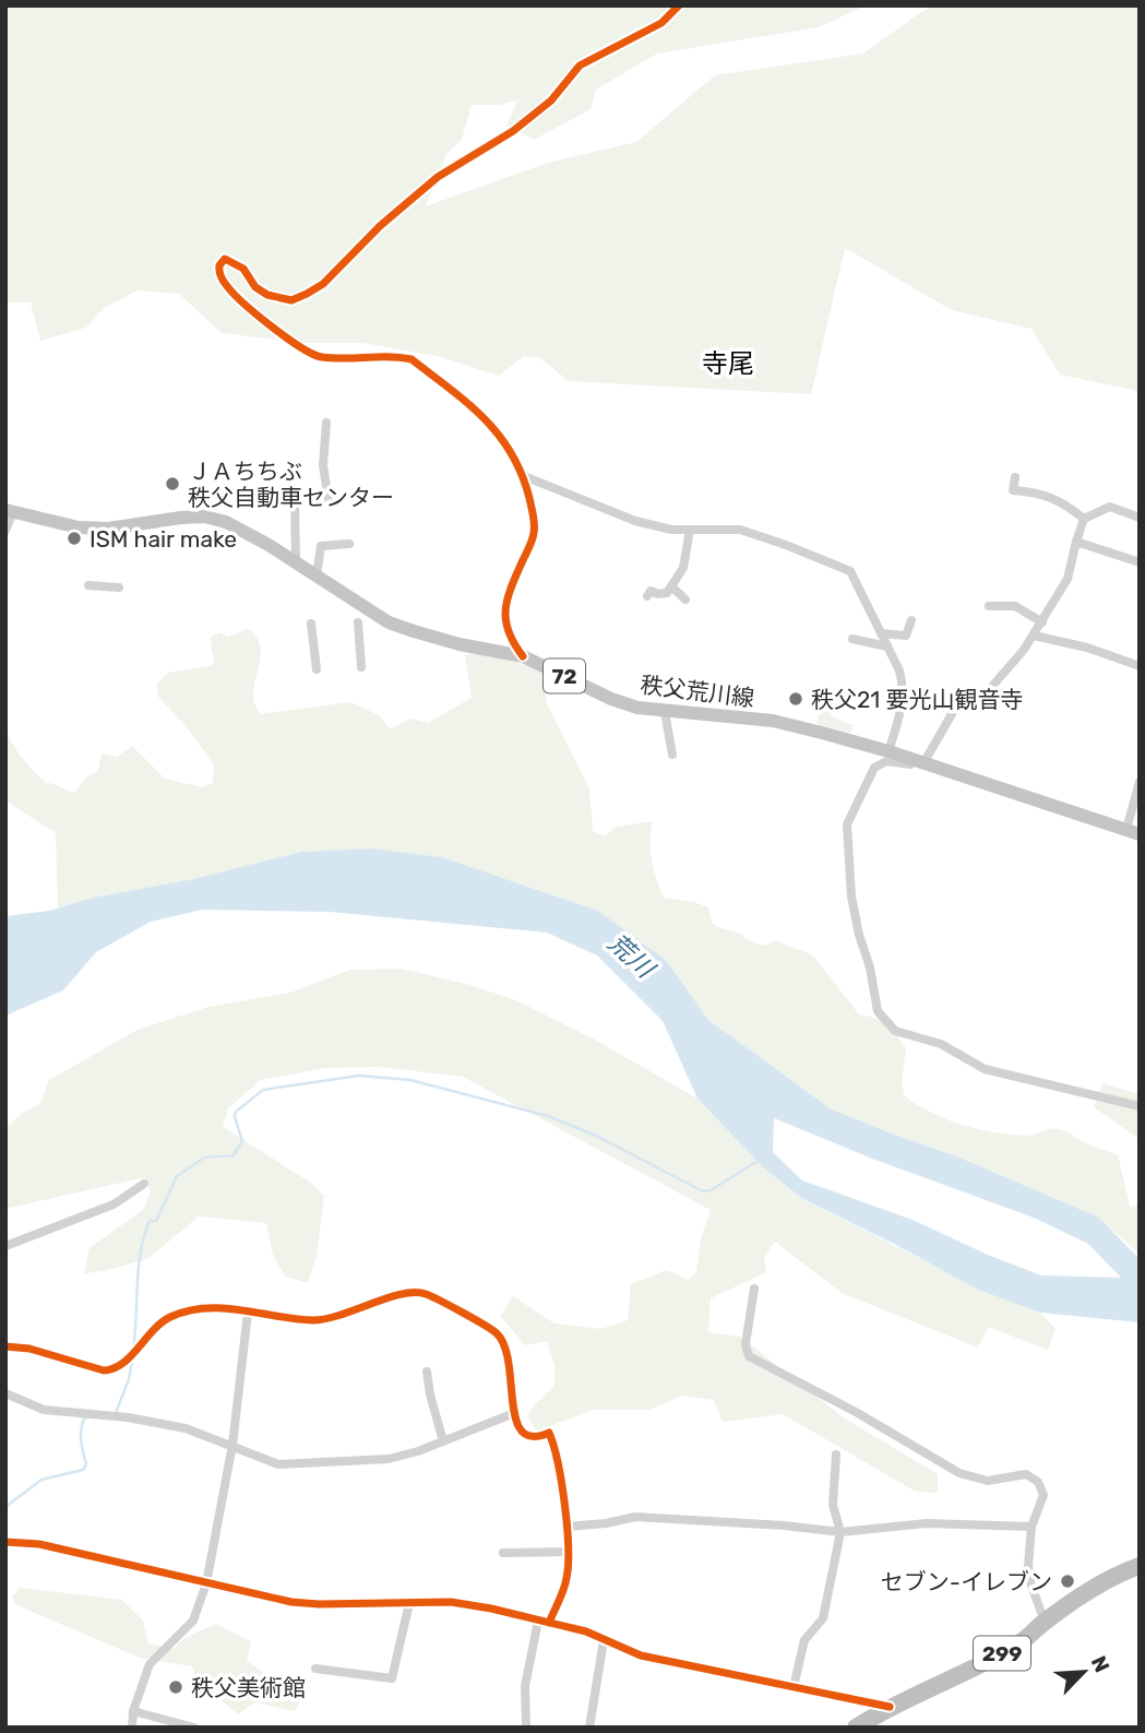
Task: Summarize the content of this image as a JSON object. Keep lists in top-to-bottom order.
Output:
{
  "streets": {
    "highway": ["299"],
    "main road": ["72", "秩父荒川線"]
  },
  "districts": ["寺尾"],
  "water": ["荒川"],
  "places": [
    "ＪＡちちぶ 秩父自動車センター",
    "ISM hair make",
    "秩父21 要光山観音寺",
    "セブン-イレブン",
    "秩父美術館"
  ],
  "north": "top right"
}
